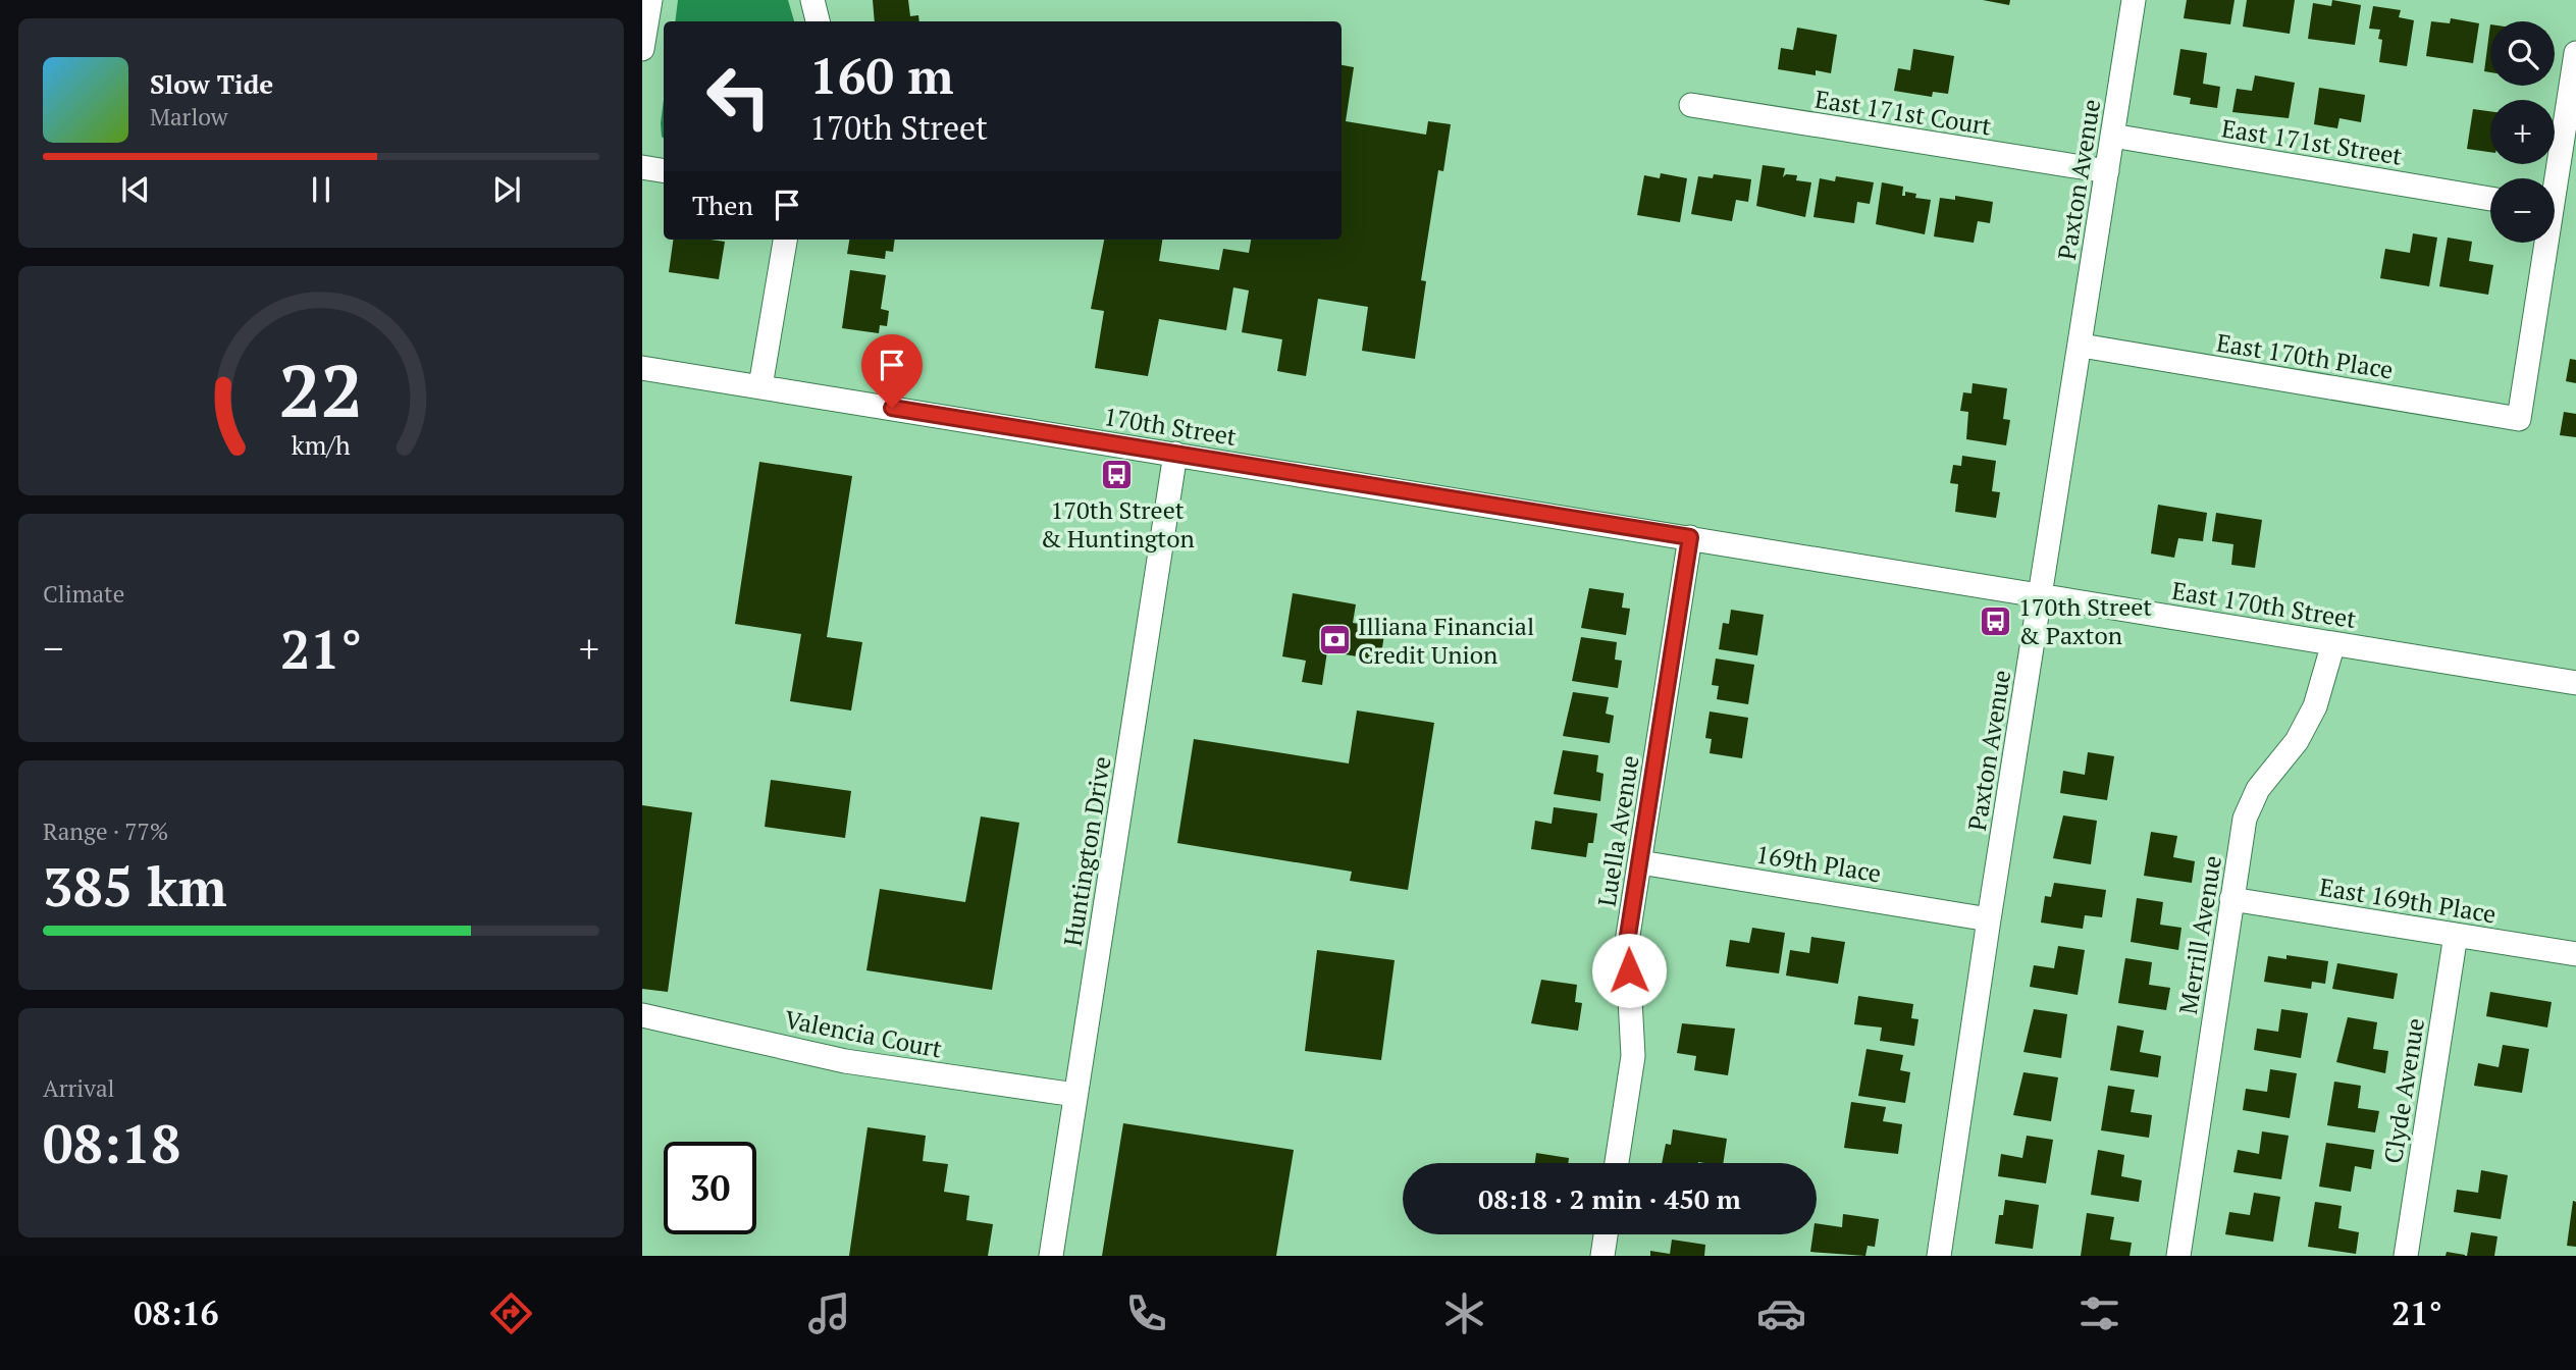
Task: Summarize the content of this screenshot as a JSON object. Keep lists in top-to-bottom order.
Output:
{
  "streets": {
    "street": [
      "East 171st Court",
      "East 171st Street",
      "Paxton Avenue",
      "East 170th Place",
      "170th Street",
      "East 170th Street",
      "Luella Avenue",
      "Huntington Drive",
      "169th Place",
      "East 169th Place",
      "Merrill Avenue",
      "Valencia Court",
      "Clyde Avenue"
    ]
  },
  "crossings": [
    ["East 171st Court", "Paxton Avenue"],
    ["East 171st Street", "Paxton Avenue"],
    ["Paxton Avenue", "East 170th Place"],
    ["Paxton Avenue", "East 170th Street"],
    ["Paxton Avenue", "169th Place"],
    ["170th Street", "East 170th Street"],
    ["170th Street", "Luella Avenue"],
    ["170th Street", "Huntington Drive"],
    ["East 170th Street", "Luella Avenue"],
    ["East 170th Street", "Merrill Avenue"],
    ["Luella Avenue", "169th Place"],
    ["Huntington Drive", "Valencia Court"],
    ["East 169th Place", "Merrill Avenue"],
    ["East 169th Place", "Clyde Avenue"]
  ],
  "places": {
    "bus stop": ["170th Street & Huntington", "170th Street & Paxton"],
    "bank": ["Illiana Financial Credit Union"]
  },
  "page": {
    "map_buttons": ["+", "−"],
    "turn": ["160 m", "170th Street"],
    "song": ["Slow Tide", "Marlow"],
    "then": "Then",
    "tile": [
      "Climate",
      ["Range · 77%", "385 km"],
      ["Arrival", "08:18"]
    ],
    "heat": ["−", "21°", "+"],
    "limit": "30",
    "trip": "08:18 · 2 min · 450 m",
    "tabs": ["08:16", "21°"],
    "gauge": ["22", "km/h"]
  }
}
